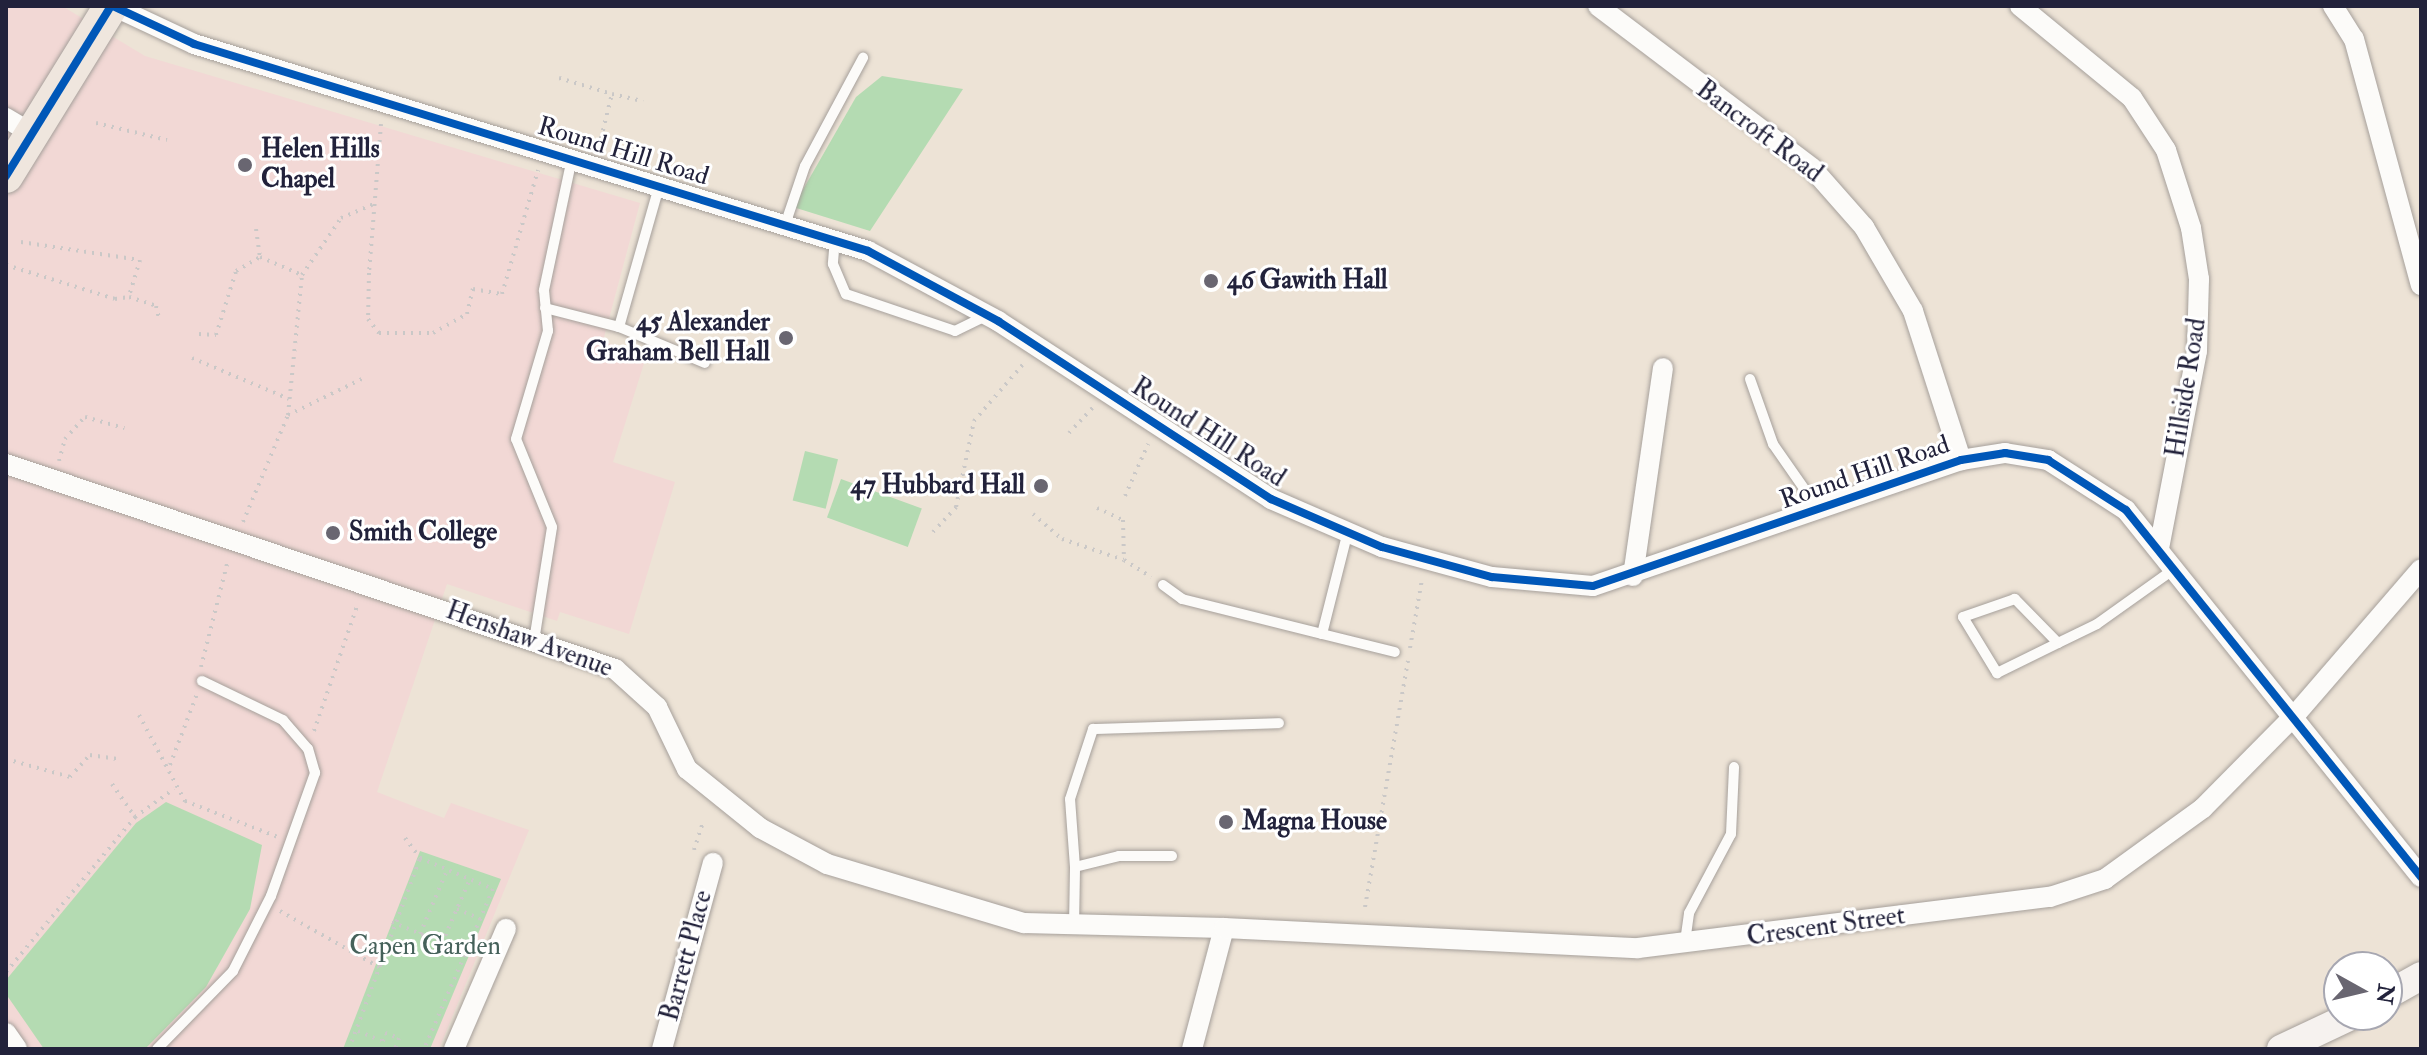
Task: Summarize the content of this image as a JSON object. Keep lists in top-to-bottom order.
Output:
{
  "streets": {
    "street": [
      "Bancroft Road",
      "Round Hill Road",
      "Hillside Road",
      "Henshaw Avenue",
      "Crescent Street",
      "Barrett Place"
    ]
  },
  "crossings": [
    ["Bancroft Road", "Round Hill Road"],
    ["Round Hill Road", "Hillside Road"],
    ["Round Hill Road", "Crescent Street"],
    ["Henshaw Avenue", "Crescent Street"]
  ],
  "parks": ["Capen Garden"],
  "places": [
    "Helen Hills Chapel",
    "46 Gawith Hall",
    "45 Alexander Graham Bell Hall",
    "47 Hubbard Hall",
    "Smith College",
    "Magna House"
  ],
  "north": "right"
}
